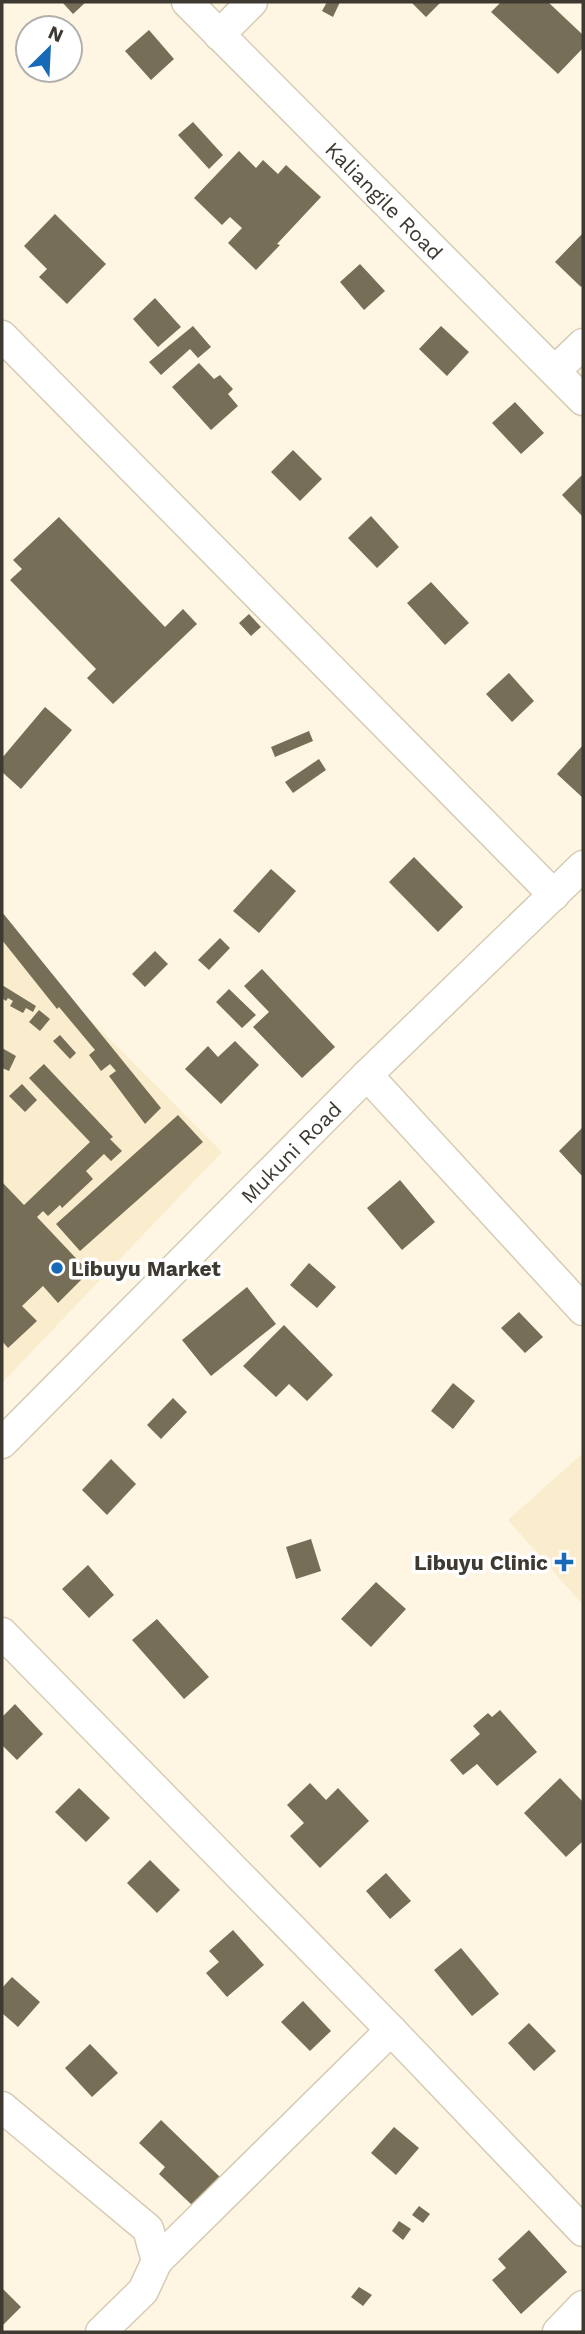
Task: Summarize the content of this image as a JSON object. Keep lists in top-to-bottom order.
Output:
{
  "streets": {
    "street": ["Kaliangile Road", "Mukuni Road"]
  },
  "places": {
    "other": ["Libuyu Market"],
    "health": ["Libuyu Clinic"]
  },
  "north": "top right"
}
